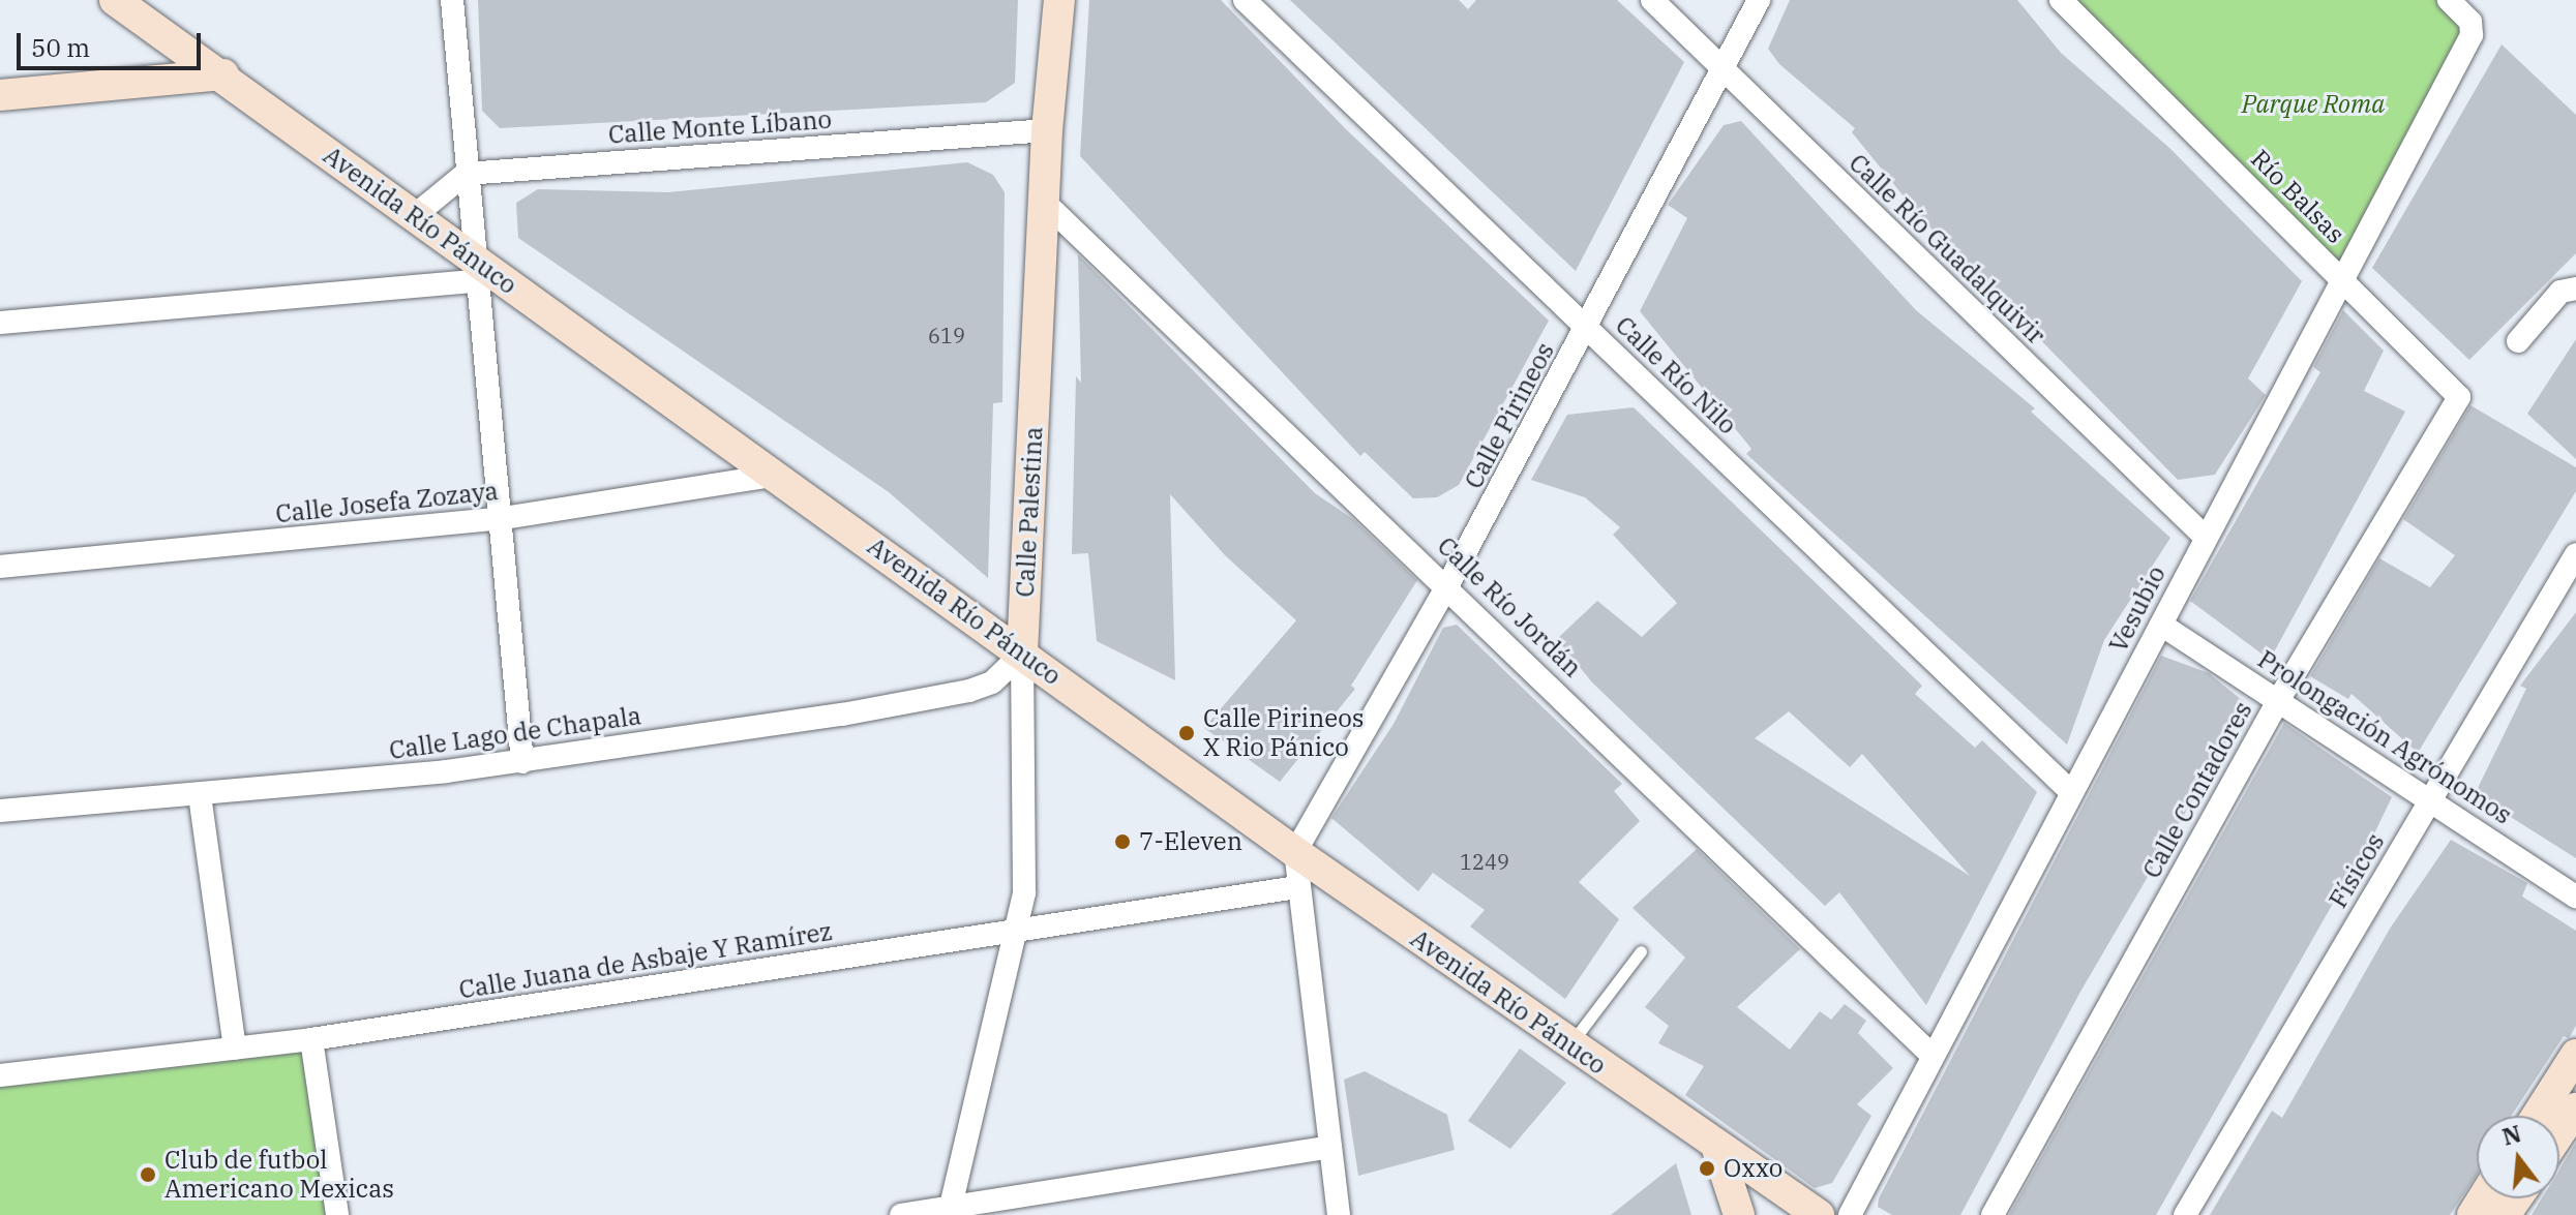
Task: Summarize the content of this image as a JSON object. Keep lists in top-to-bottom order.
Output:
{
  "streets": {
    "street": [
      "Calle Monte Líbano",
      "Río Balsas",
      "Avenida Río Pánuco",
      "Calle Río Guadalquivir",
      "Calle Río Nilo",
      "Calle Pirineos",
      "Calle Josefa Zozaya",
      "Calle Palestina",
      "Calle Río Jordán",
      "Vesubio",
      "Calle Lago de Chapala",
      "Prolongación Agrónomos",
      "Calle Contadores",
      "Físicos",
      "Calle Juana de Asbaje Y Ramírez"
    ]
  },
  "crossings": [
    ["Calle Monte Líbano", "Calle Palestina"],
    ["Río Balsas", "Vesubio"],
    ["Río Balsas", "Calle Contadores"],
    ["Avenida Río Pánuco", "Calle Pirineos"],
    ["Avenida Río Pánuco", "Calle Josefa Zozaya"],
    ["Avenida Río Pánuco", "Calle Palestina"],
    ["Avenida Río Pánuco", "Calle Lago de Chapala"],
    ["Calle Río Guadalquivir", "Calle Pirineos"],
    ["Calle Río Guadalquivir", "Vesubio"],
    ["Calle Río Nilo", "Calle Pirineos"],
    ["Calle Río Nilo", "Vesubio"],
    ["Calle Pirineos", "Calle Río Jordán"],
    ["Calle Palestina", "Calle Río Jordán"],
    ["Calle Palestina", "Calle Lago de Chapala"],
    ["Calle Palestina", "Calle Juana de Asbaje Y Ramírez"],
    ["Calle Río Jordán", "Vesubio"],
    ["Vesubio", "Prolongación Agrónomos"],
    ["Prolongación Agrónomos", "Calle Contadores"],
    ["Prolongación Agrónomos", "Físicos"]
  ],
  "parks": ["Parque Roma"],
  "places": [
    "Calle Pirineos X Rio Pánico",
    "7-Eleven",
    "Oxxo",
    "Club de futbol Americano Mexicas"
  ],
  "house_numbers": ["619", "1249"],
  "scale_bar": "50 m",
  "north": "top"
}
